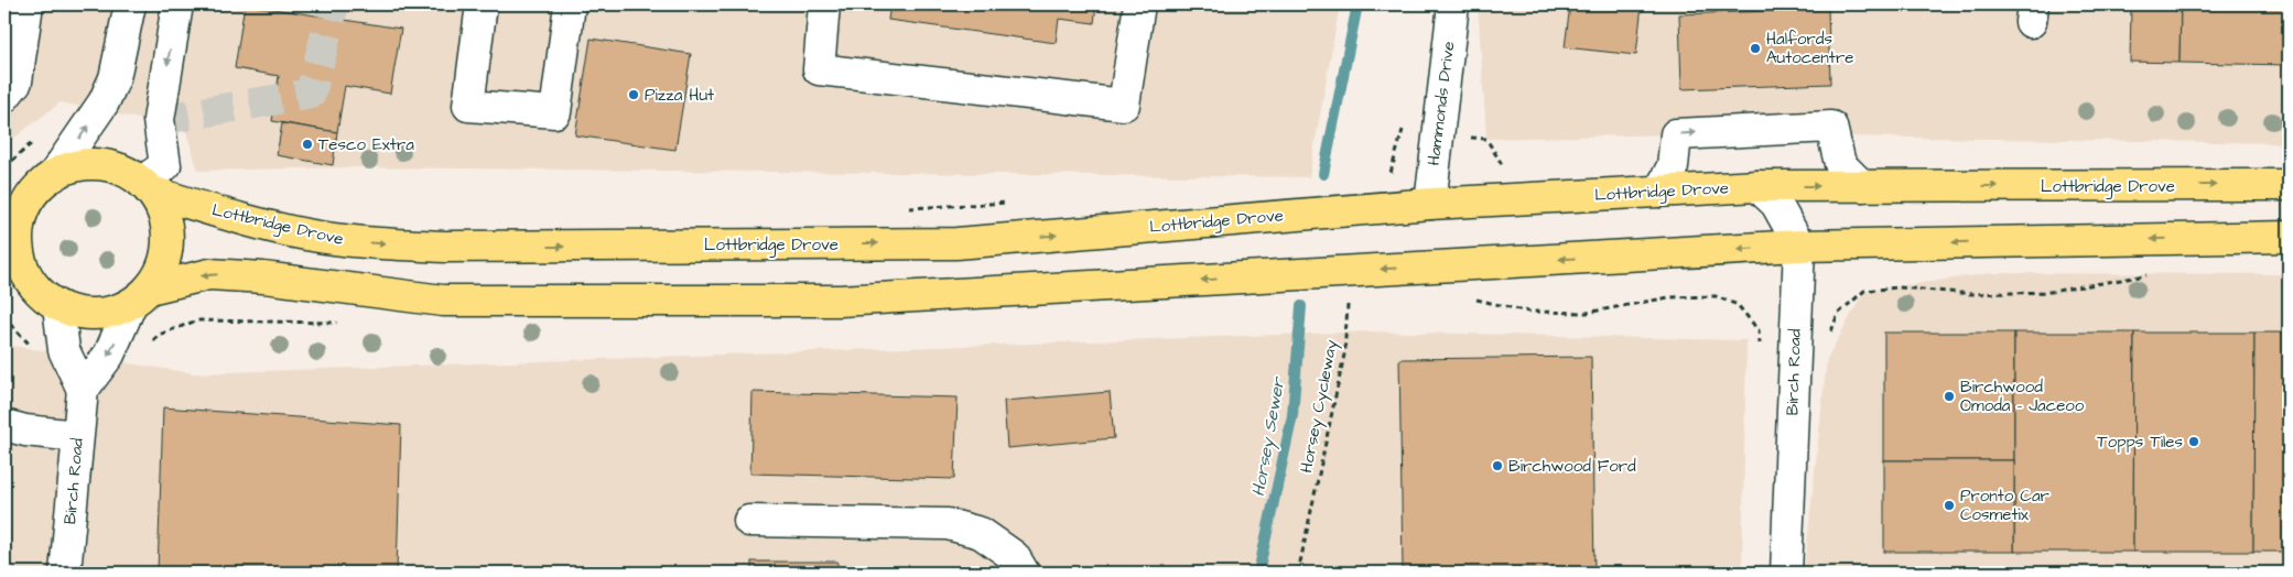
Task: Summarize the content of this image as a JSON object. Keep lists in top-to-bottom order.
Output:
{
  "streets": {
    "main road": ["Lottbridge Drove"],
    "street": ["Hammonds Drive", "Birch Road"],
    "path": ["Horsey Cycleway"]
  },
  "crossings": [
    ["Hammonds Drive", "Lottbridge Drove"]
  ],
  "water": ["Horsey Sewer"],
  "places": [
    "Halfords Autocentre",
    "Pizza Hut",
    "Tesco Extra",
    "Birchwood Omoda - Jaceoo",
    "Topps Tiles",
    "Birchwood Ford",
    "Pronto Car Cosmetix"
  ]
}
